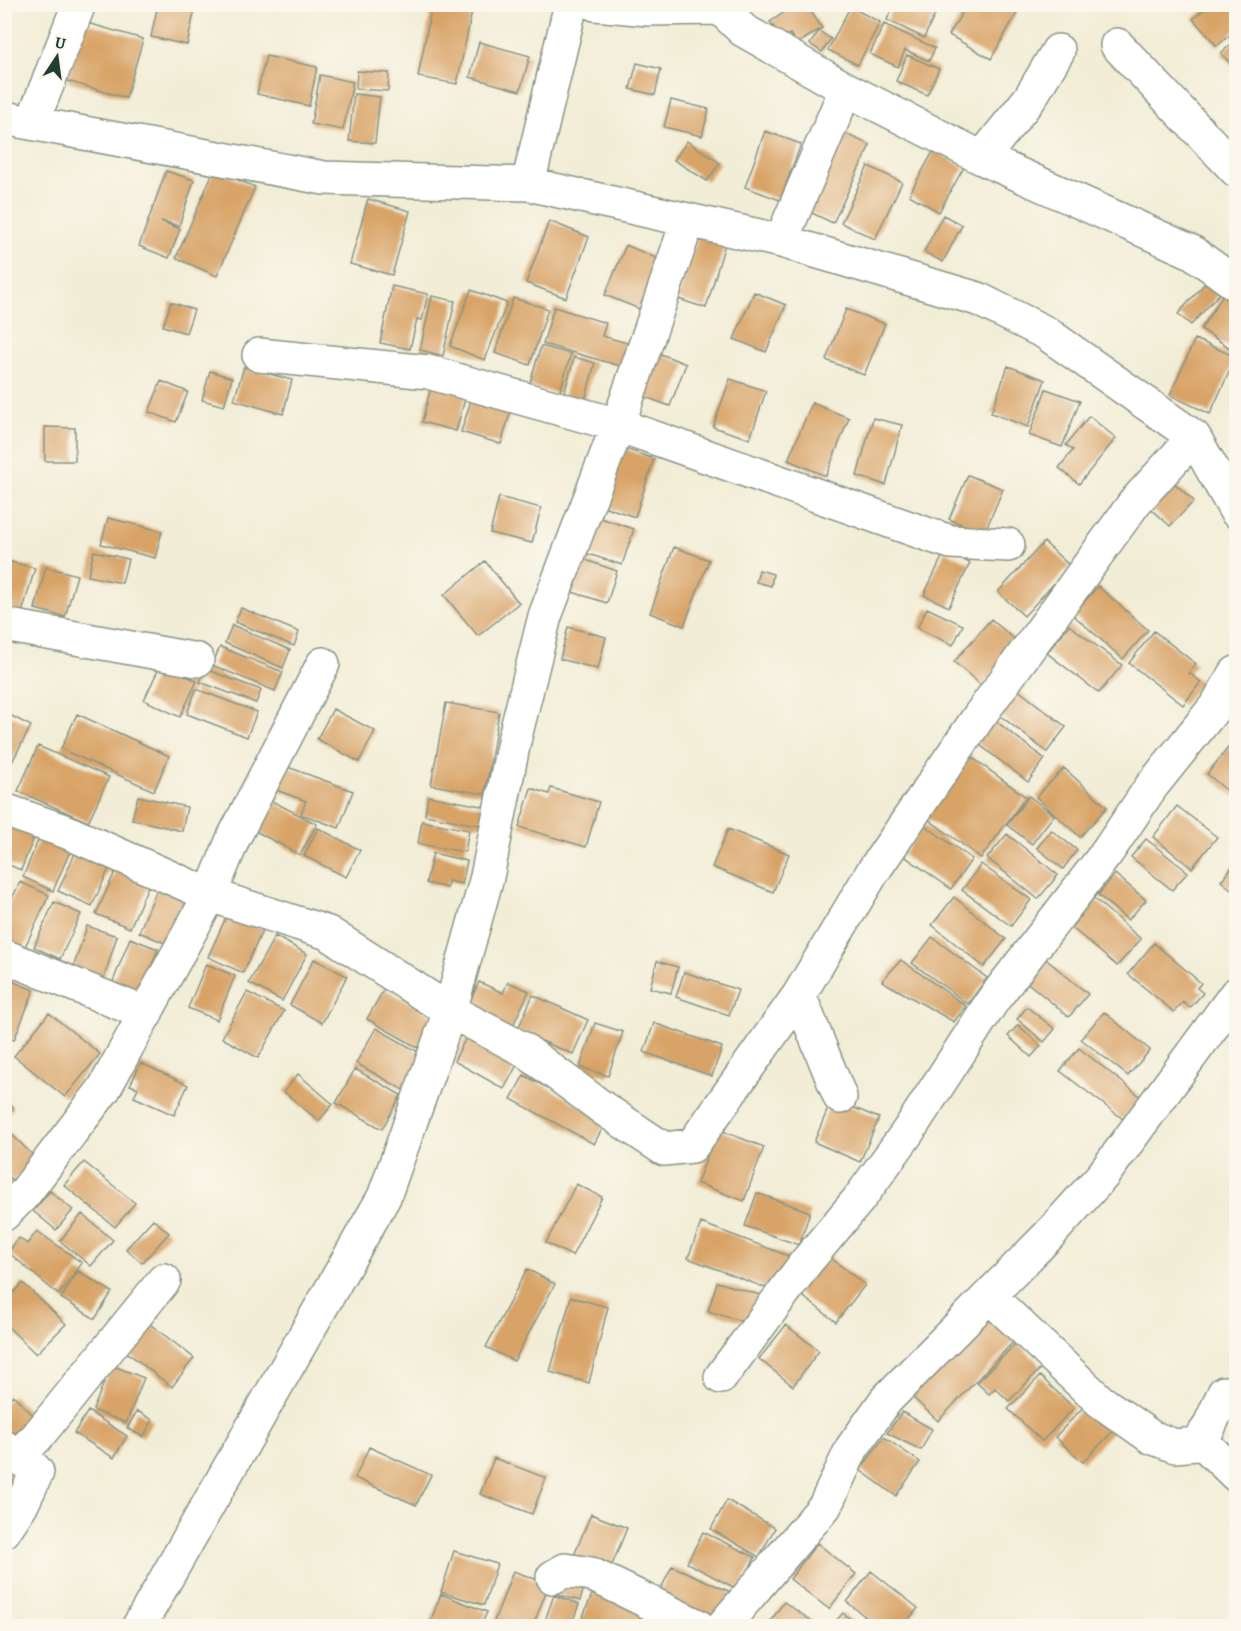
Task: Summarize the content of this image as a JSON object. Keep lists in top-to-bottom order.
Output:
{
  "north": "top"
}
